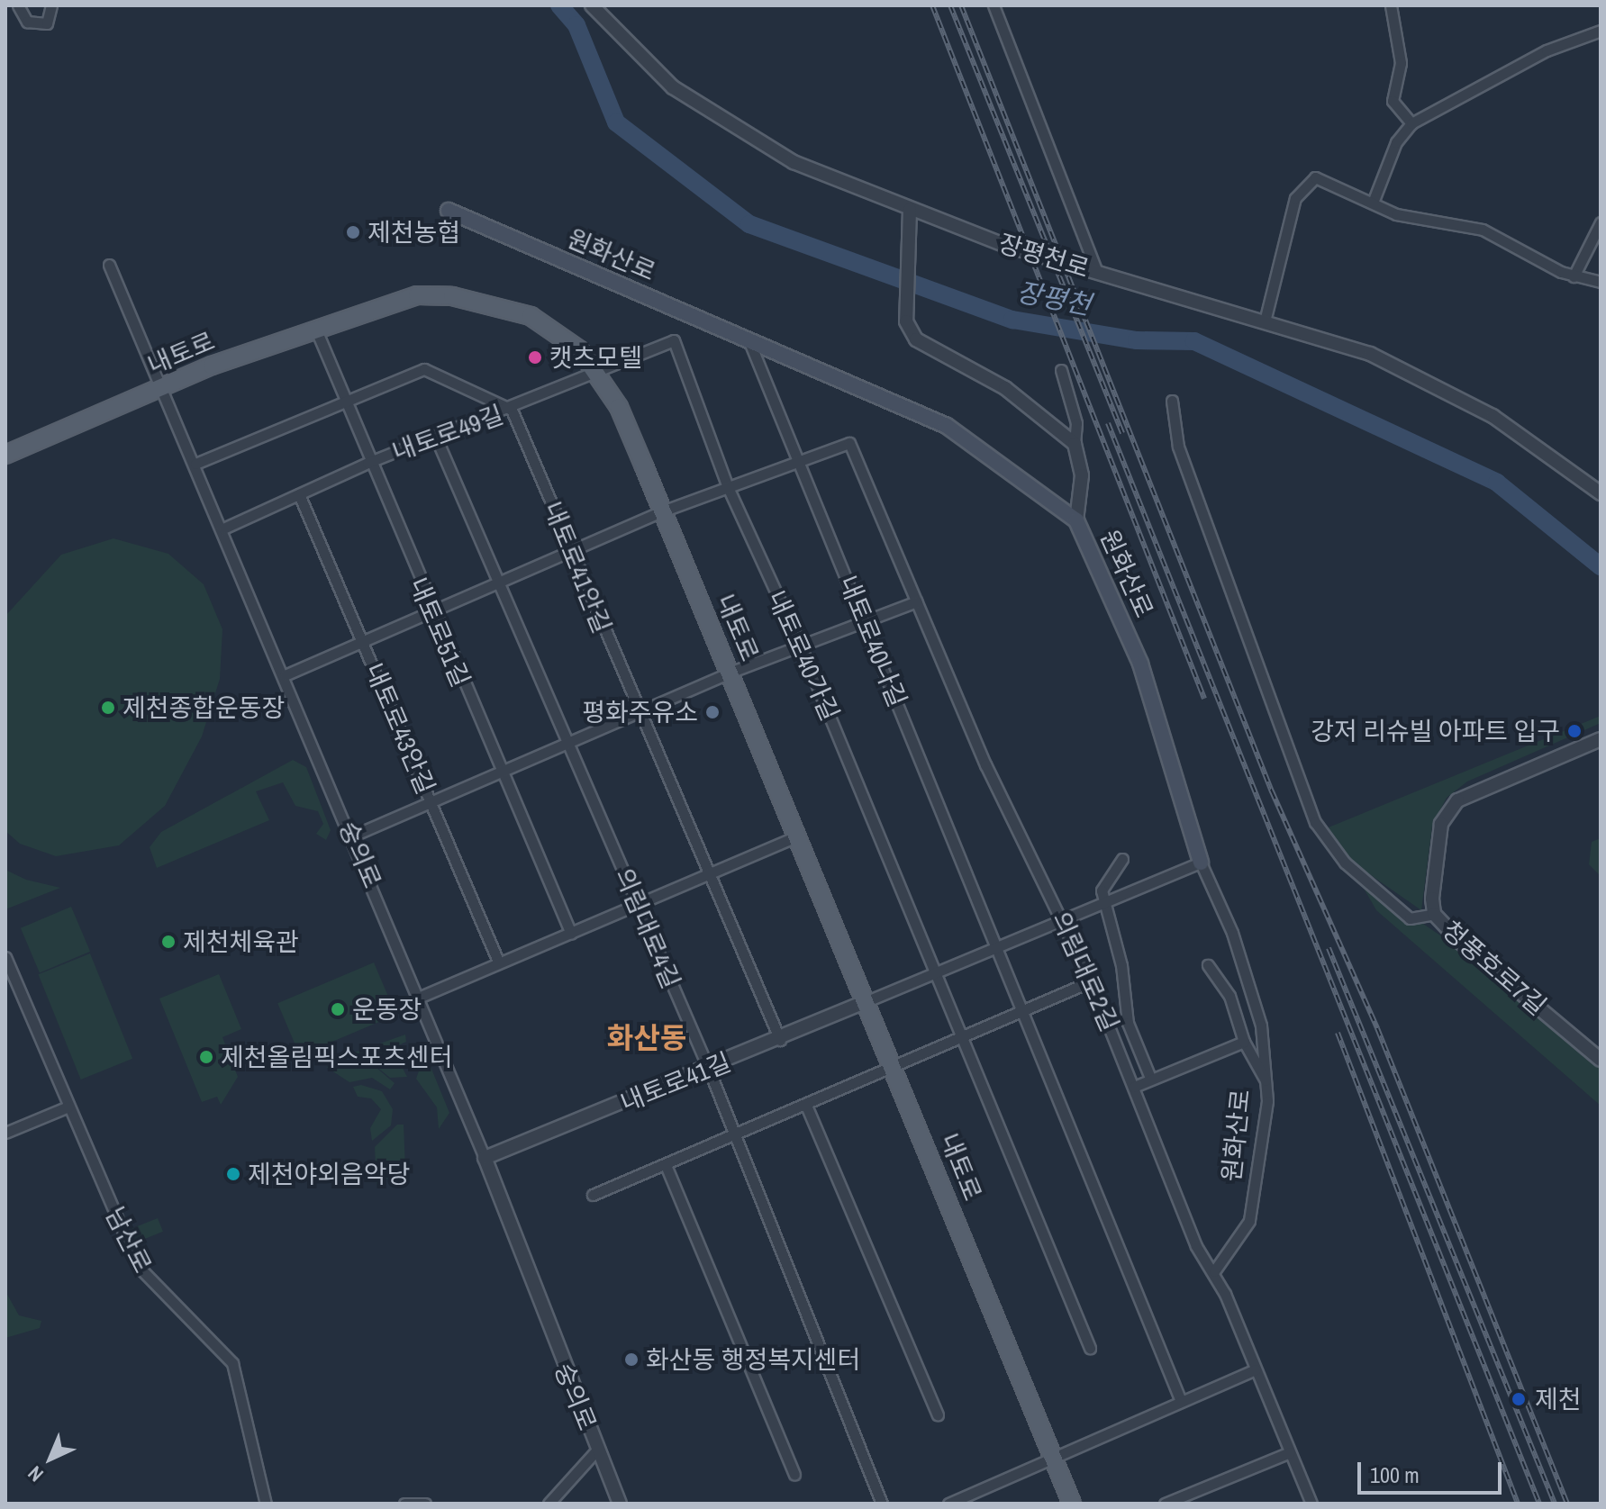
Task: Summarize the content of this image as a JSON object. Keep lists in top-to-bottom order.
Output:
{
  "streets": {
    "main road": ["원화산로", "내토로"],
    "street": [
      "장평천로",
      "내토로49길",
      "내토로41안길",
      "내토로51길",
      "내토로40나길",
      "내토로40가길",
      "내토로43안길",
      "숭의로",
      "의림대로4길",
      "청풍호로7길",
      "의림대로2길",
      "내토로41길",
      "남산로"
    ]
  },
  "crossings": [
    ["원화산로", "내토로40나길"],
    ["원화산로", "의림대로2길"],
    ["내토로", "내토로49길"],
    ["내토로", "내토로51길"],
    ["내토로", "숭의로"],
    ["내토로", "내토로41길"],
    ["내토로49길", "내토로41안길"],
    ["내토로49길", "내토로51길"],
    ["내토로49길", "내토로40가길"],
    ["내토로49길", "내토로43안길"],
    ["내토로49길", "숭의로"],
    ["내토로49길", "의림대로4길"],
    ["내토로41안길", "내토로41길"],
    ["내토로40나길", "의림대로2길"],
    ["숭의로", "내토로41길"],
    ["의림대로4길", "내토로41길"]
  ],
  "districts": ["화산동"],
  "water": ["장평천"],
  "places": [
    "제천농협",
    "캣츠모텔",
    "제천종합운동장",
    "평화주유소",
    "강저 리슈빌 아파트 입구",
    "제천체육관",
    "운동장",
    "제천올림픽스포츠센터",
    "제천야외음악당",
    "화산동 행정복지센터",
    "제천"
  ],
  "scale_bar": "100 m",
  "north": "bottom left"
}
